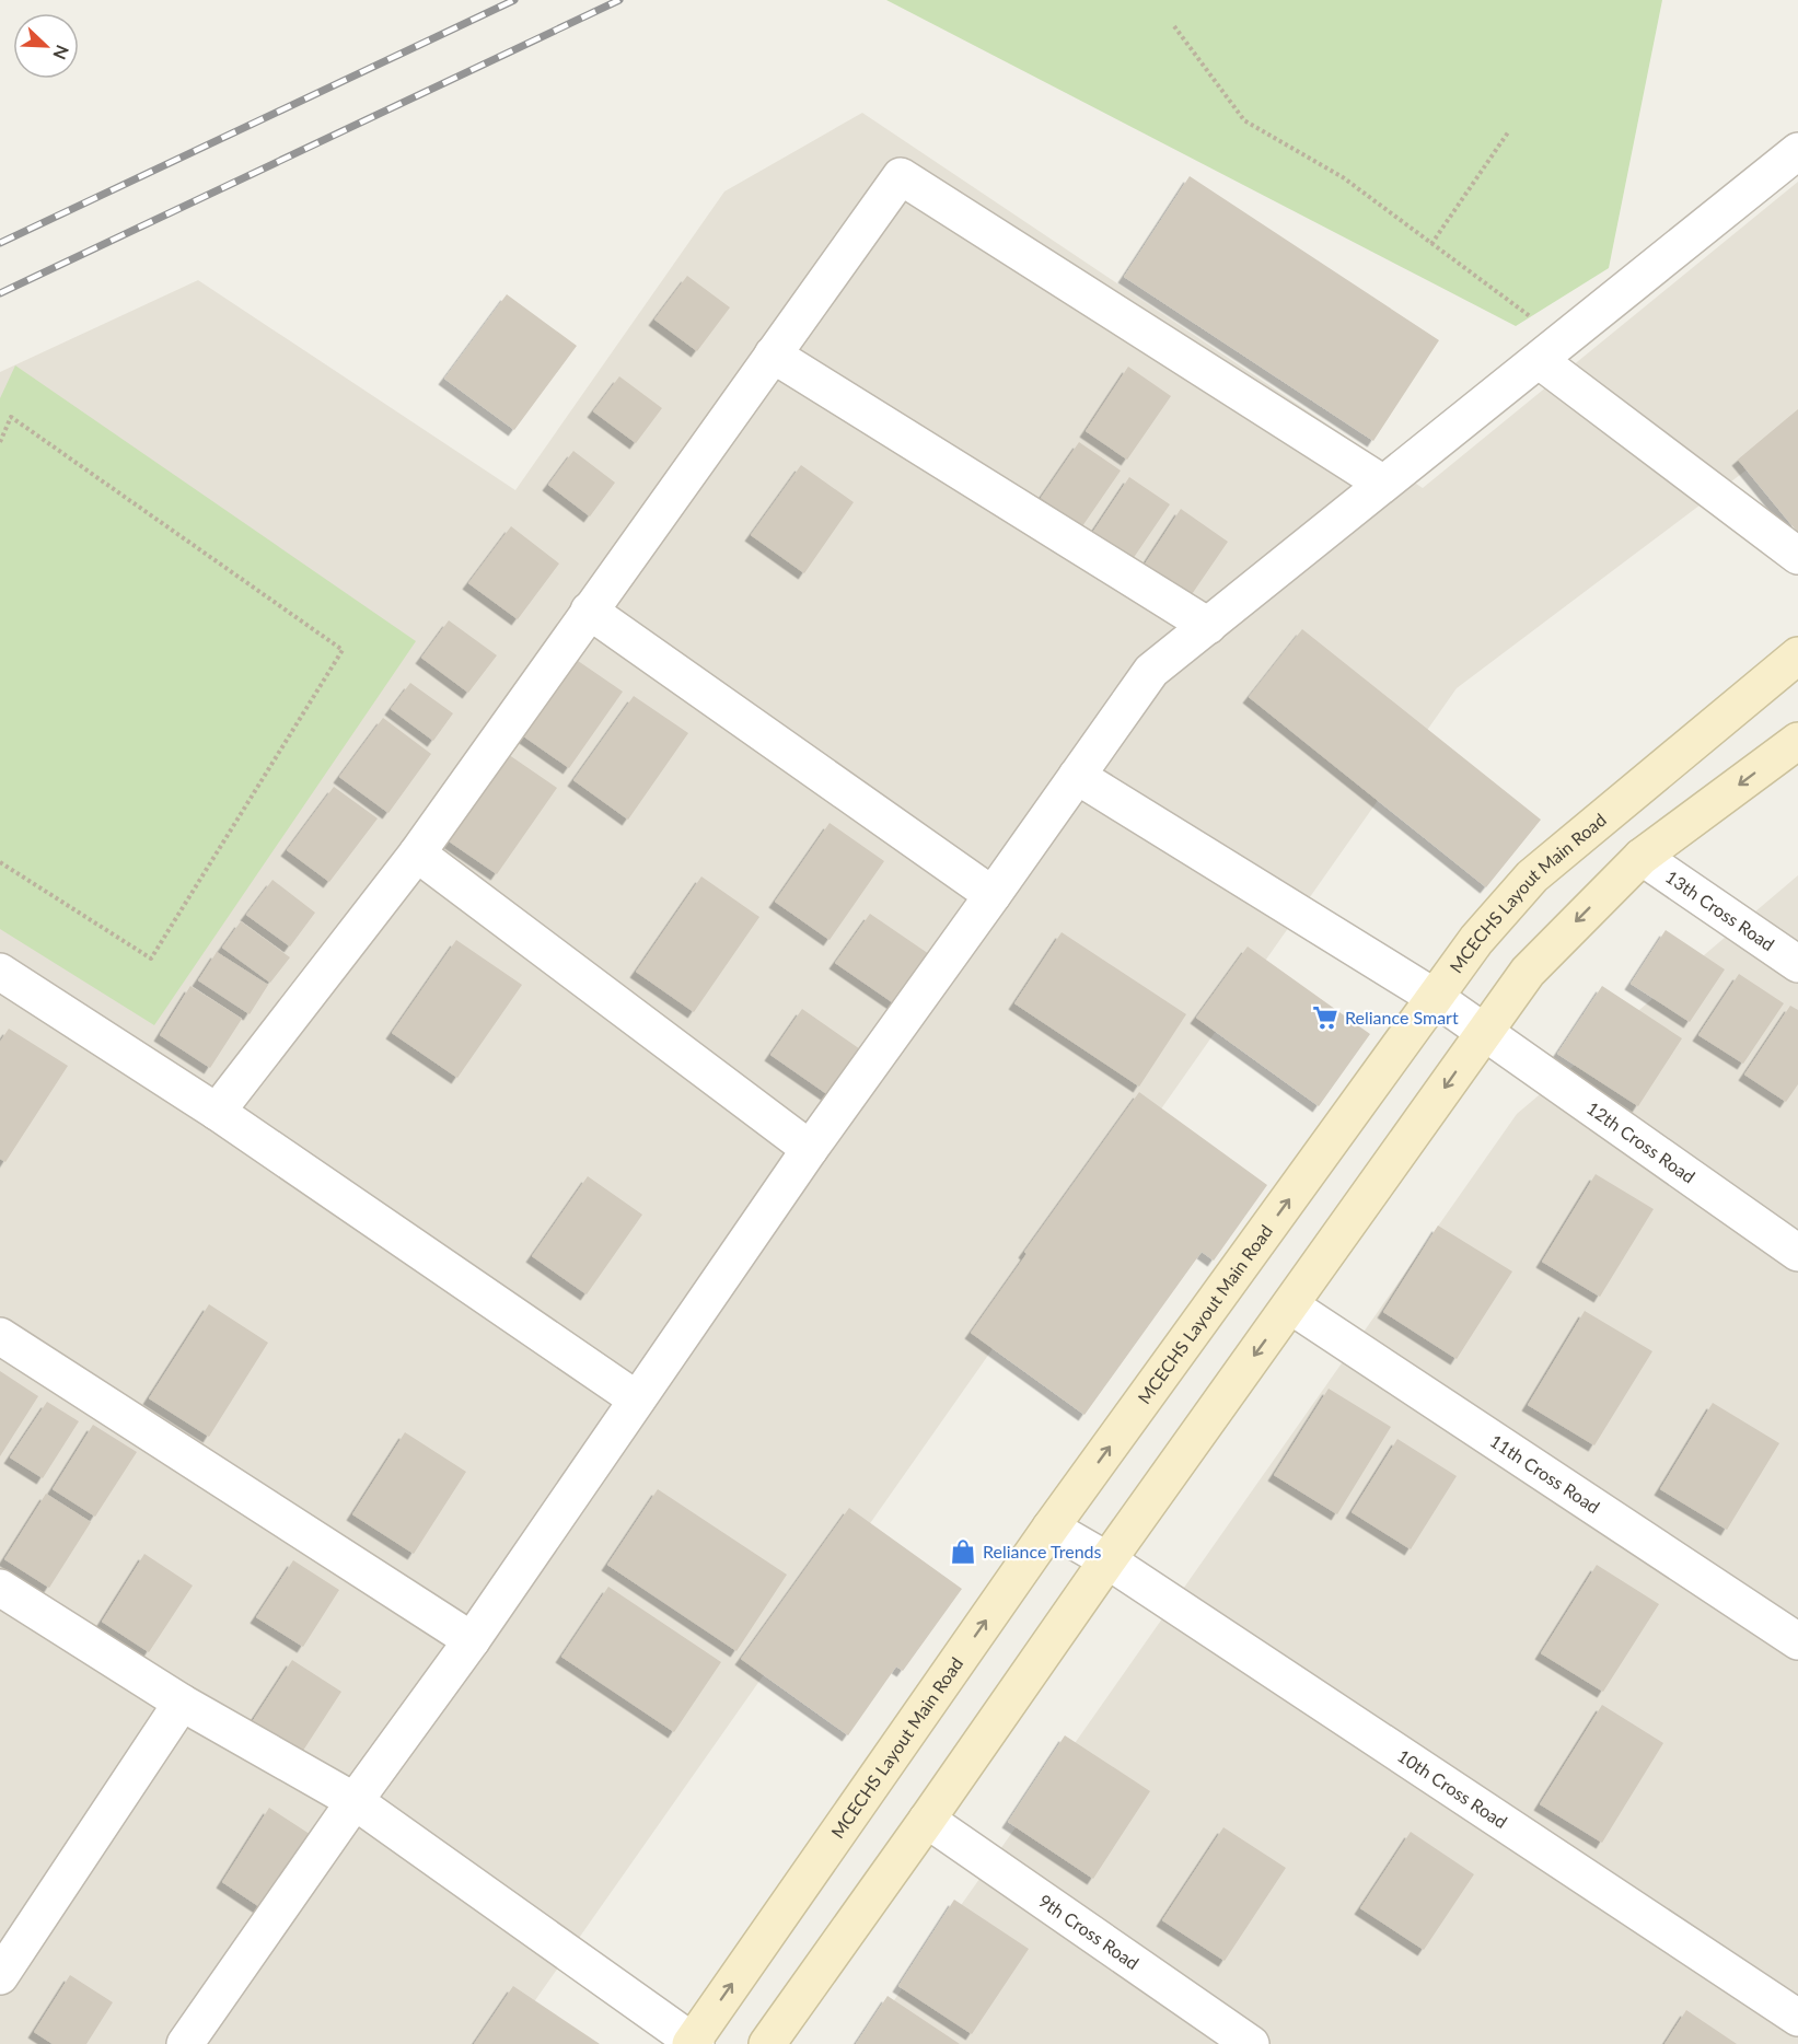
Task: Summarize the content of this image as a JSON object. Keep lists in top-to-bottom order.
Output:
{
  "streets": {
    "main road": ["MCECHS Layout Main Road"],
    "street": [
      "13th Cross Road",
      "12th Cross Road",
      "11th Cross Road",
      "10th Cross Road",
      "9th Cross Road"
    ]
  },
  "crossings": [
    ["MCECHS Layout Main Road", "12th Cross Road"],
    ["MCECHS Layout Main Road", "10th Cross Road"]
  ],
  "places": {
    "supermarket": ["Reliance Smart"],
    "shop": ["Reliance Trends"]
  },
  "north": "bottom right"
}
